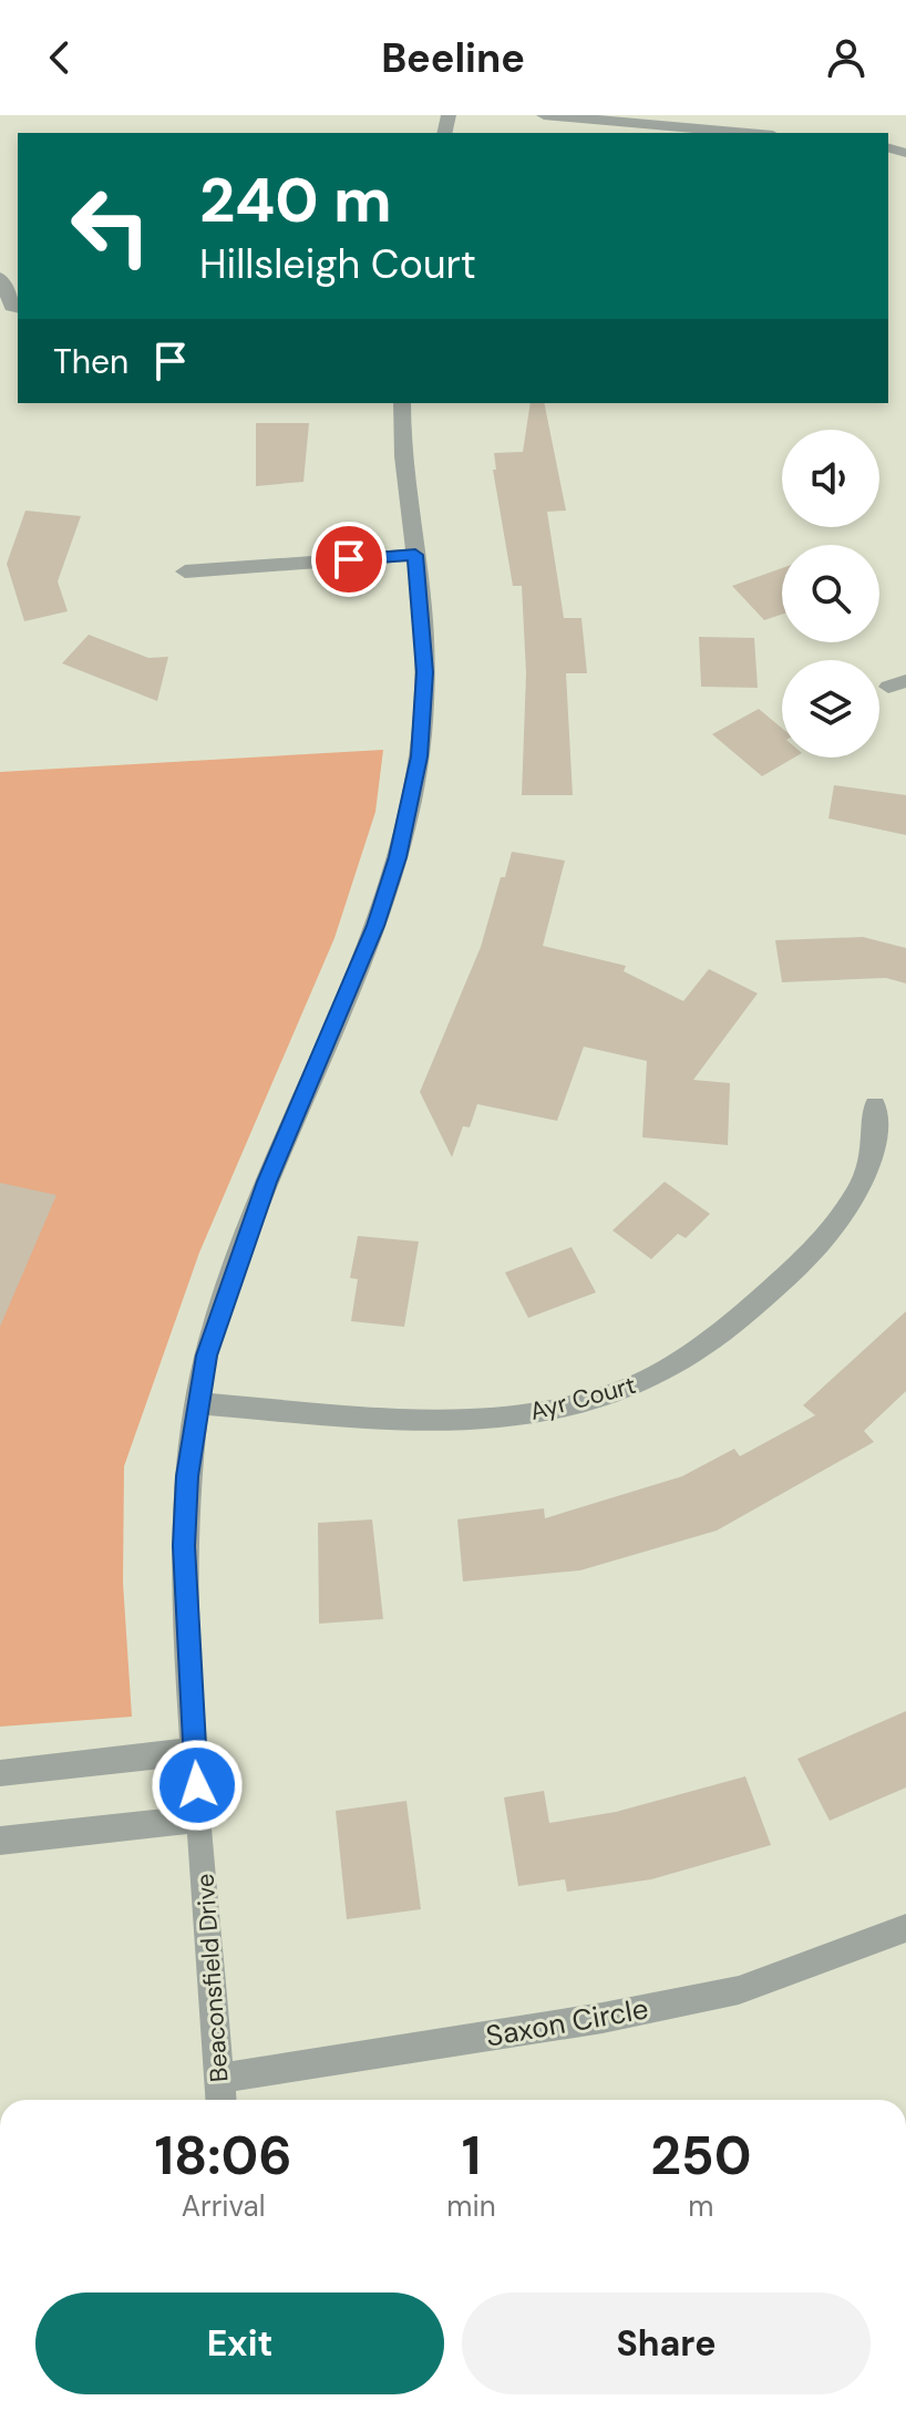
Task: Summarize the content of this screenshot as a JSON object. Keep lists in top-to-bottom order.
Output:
{
  "streets": {
    "street": ["Ayr Court", "Beaconsfield Drive", "Saxon Circle"]
  },
  "crossings": [
    ["Ayr Court", "Beaconsfield Drive"],
    ["Beaconsfield Drive", "Saxon Circle"]
  ],
  "page": {
    "header": "Beeline",
    "turn": ["240 m", "Hillsleigh Court"],
    "then": "Then",
    "eta": [
      "18:06",
      "Arrival",
      "1",
      "min",
      "250",
      "m"
    ],
    "buttons": ["Exit", "Share"]
  }
}
